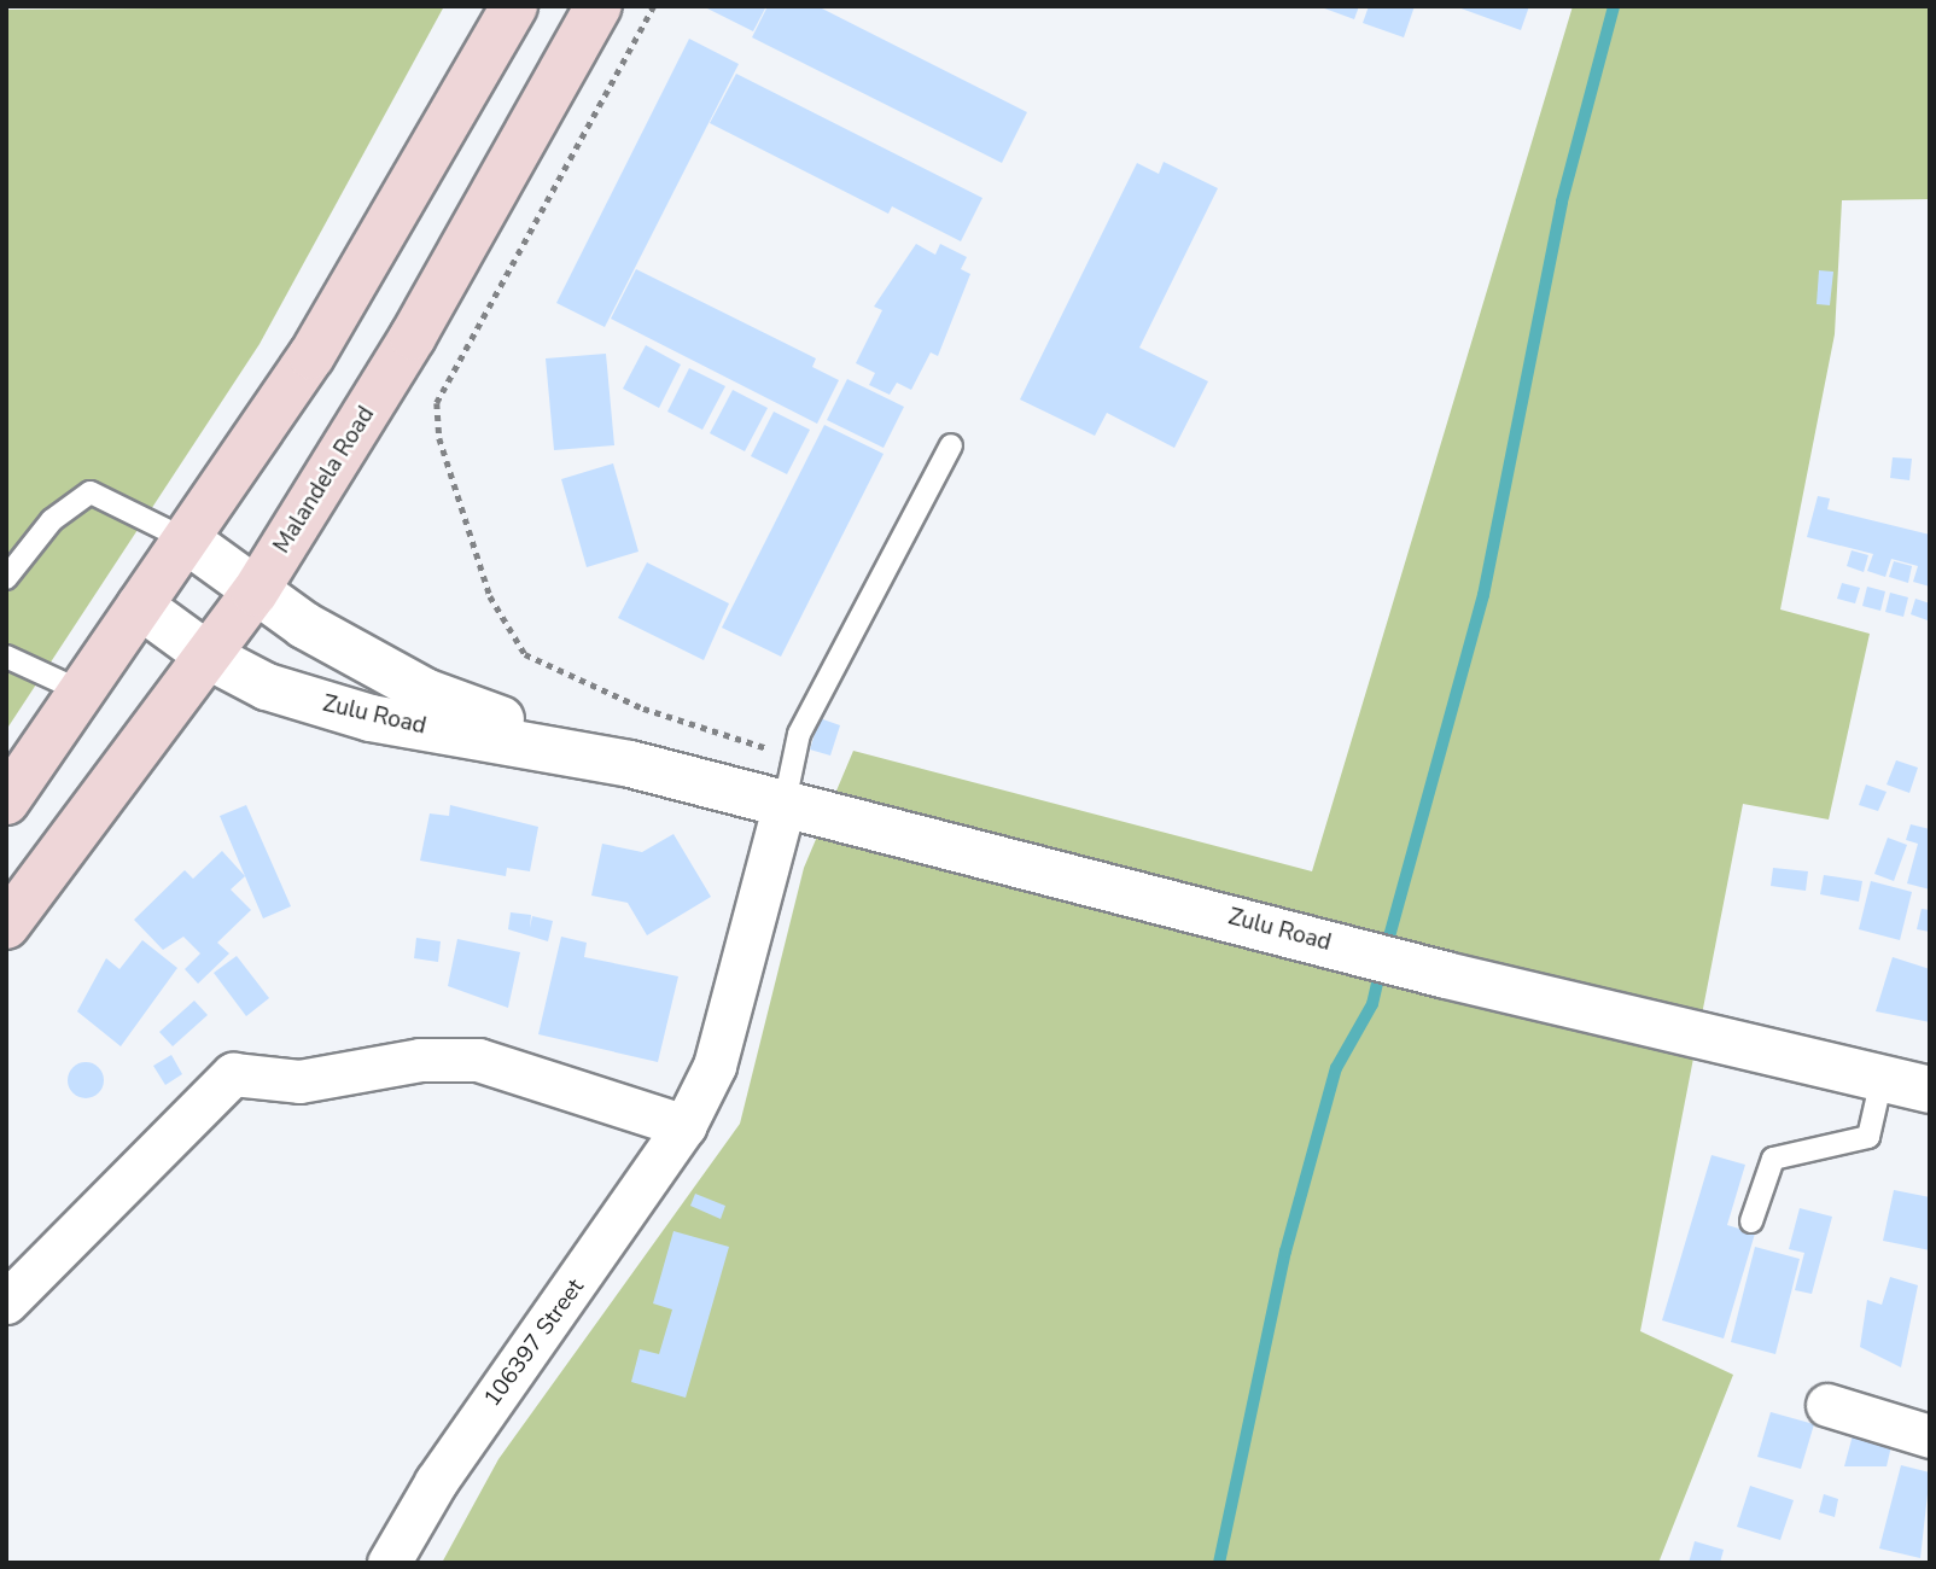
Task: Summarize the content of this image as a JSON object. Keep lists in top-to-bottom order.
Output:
{
  "streets": {
    "main road": ["Malandela Road"],
    "street": ["Zulu Road", "106397 Street"]
  },
  "crossings": [
    ["Malandela Road", "Zulu Road"],
    ["Zulu Road", "106397 Street"]
  ]
}
